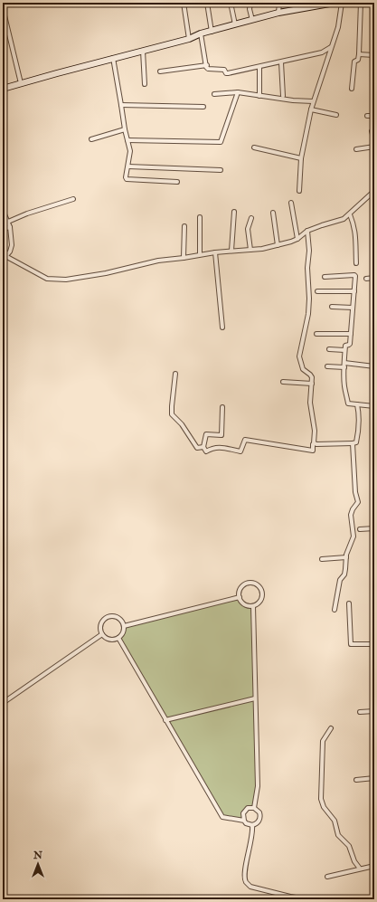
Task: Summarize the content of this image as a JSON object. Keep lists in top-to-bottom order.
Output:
{
  "north": "top"
}
